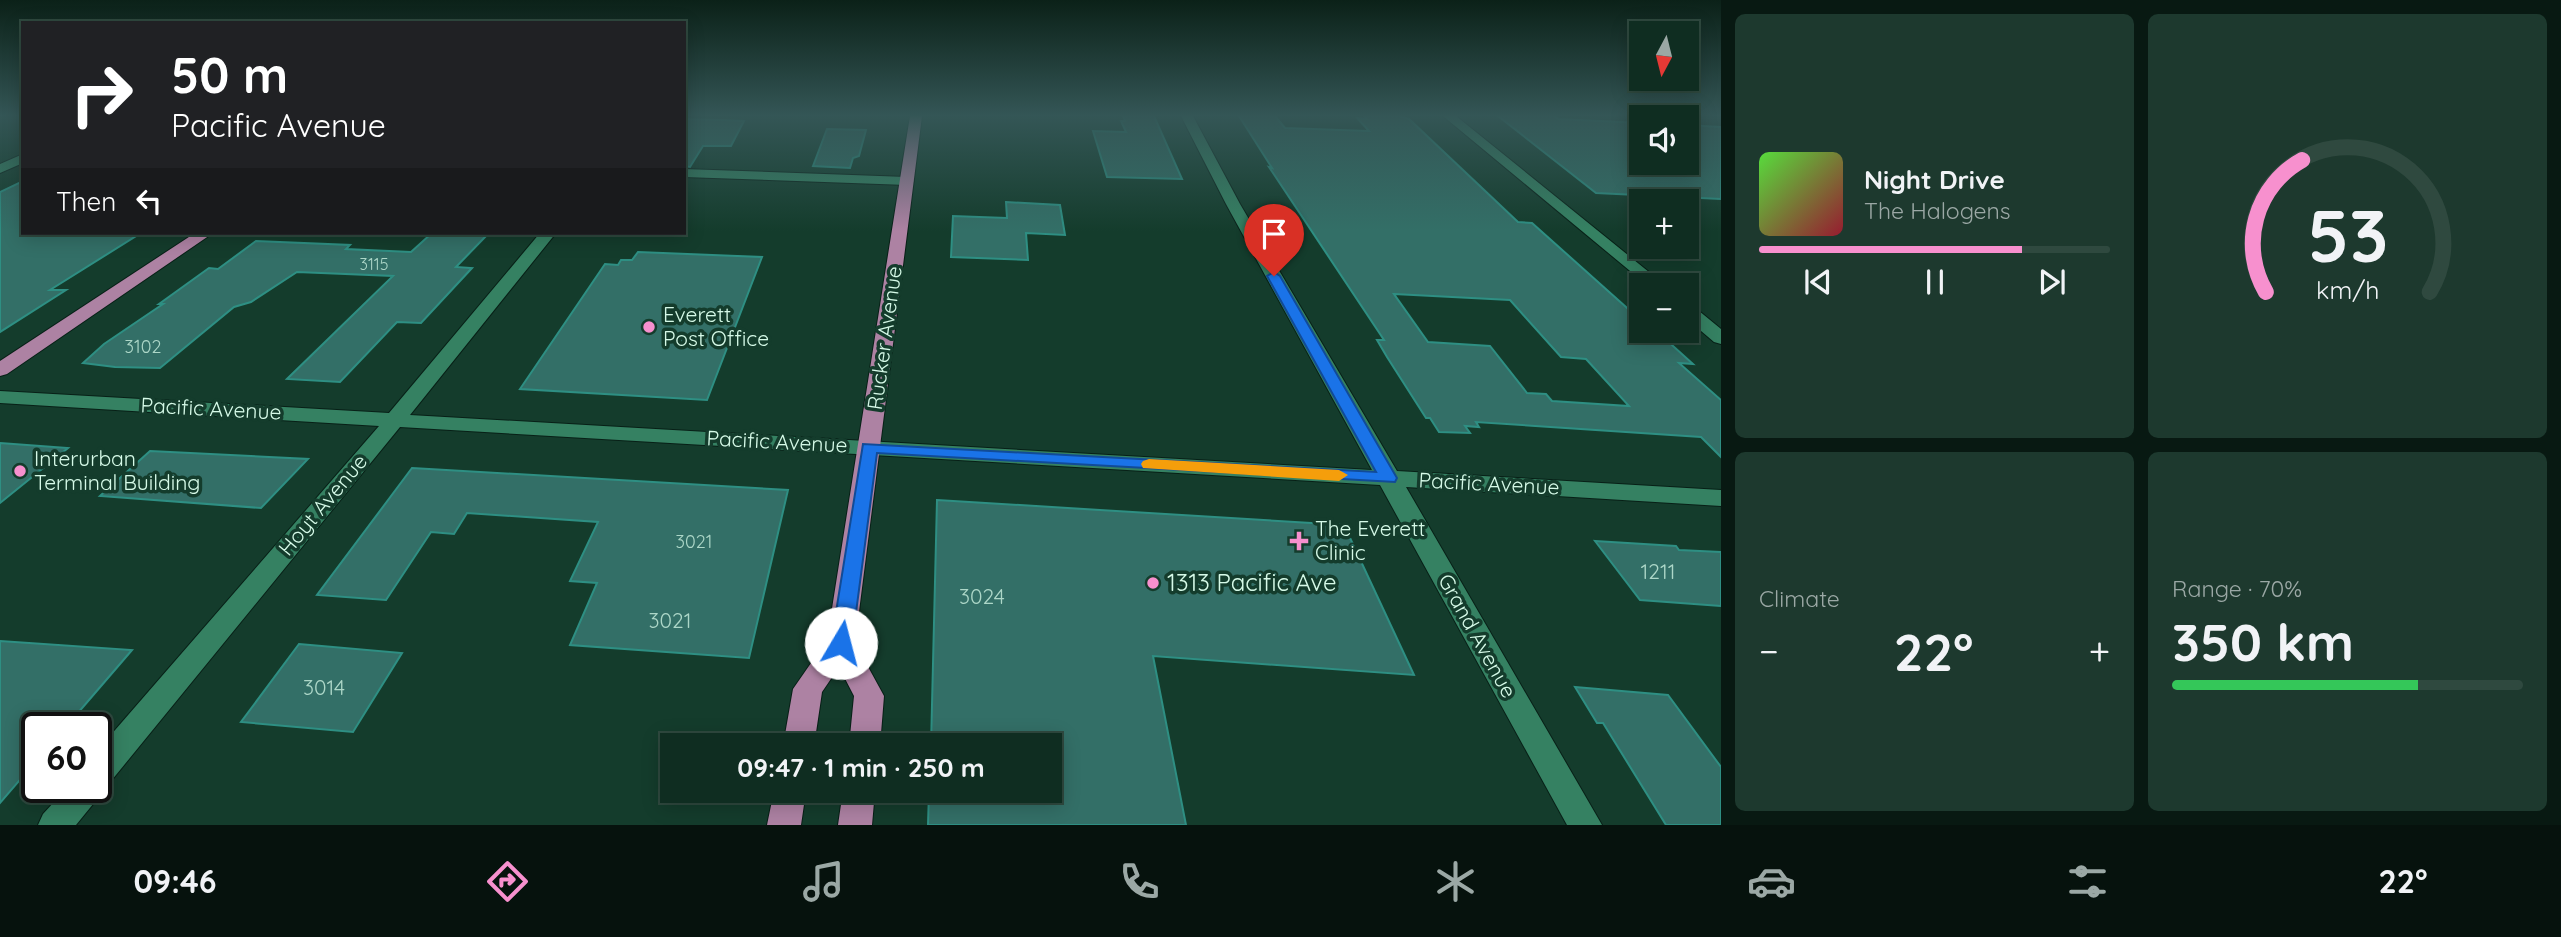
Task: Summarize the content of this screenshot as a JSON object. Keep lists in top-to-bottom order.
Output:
{
  "streets": {
    "main road": ["Rucker Avenue"],
    "street": ["Pacific Avenue", "Hoyt Avenue", "Grand Avenue"]
  },
  "crossings": [
    ["Rucker Avenue", "Pacific Avenue"],
    ["Pacific Avenue", "Hoyt Avenue"],
    ["Pacific Avenue", "Grand Avenue"]
  ],
  "places": {
    "other": ["Everett Post Office", "Interurban Terminal Building", "1313 Pacific Ave"],
    "health": ["The Everett Clinic"]
  },
  "house_numbers": [
    "3115",
    "3102",
    "3021",
    "1211",
    "3024",
    "3021",
    "3014"
  ],
  "north": "bottom",
  "page": {
    "map_buttons": ["+", "−"],
    "turn": ["50 m", "Pacific Avenue"],
    "song": ["Night Drive", "The Halogens"],
    "then": "Then",
    "tile": [
      "Climate",
      ["Range · 70%", "350 km"]
    ],
    "heat": ["−", "22°", "+"],
    "limit": "60",
    "trip": "09:47 · 1 min · 250 m",
    "tabs": ["09:46", "22°"],
    "gauge": ["53", "km/h"]
  }
}
